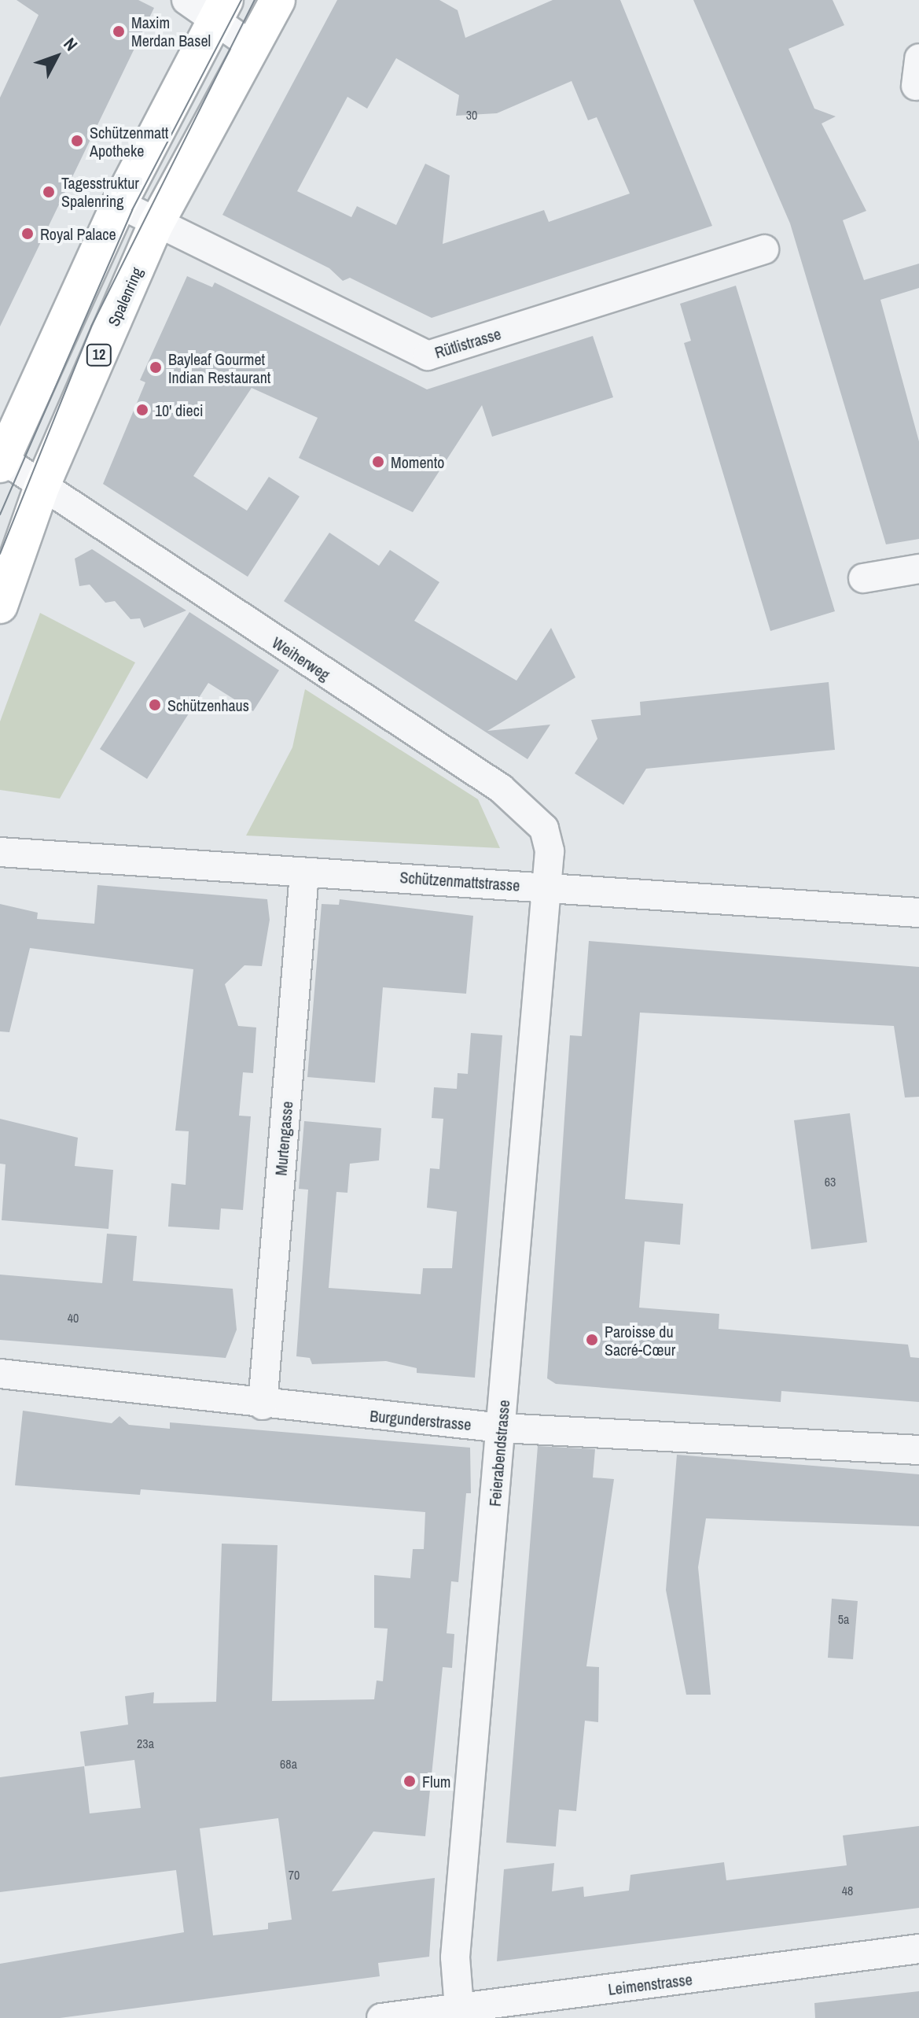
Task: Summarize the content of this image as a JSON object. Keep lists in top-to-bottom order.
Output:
{
  "streets": {
    "main road": ["Spalenring", "12"],
    "street": [
      "Rütlistrasse",
      "Weiherweg",
      "Schützenmattstrasse",
      "Murtengasse",
      "Burgunderstrasse",
      "Feierabendstrasse",
      "Leimenstrasse"
    ]
  },
  "crossings": [
    ["Spalenring", "Rütlistrasse"],
    ["Spalenring", "Weiherweg"],
    ["Weiherweg", "Schützenmattstrasse"],
    ["Weiherweg", "Feierabendstrasse"],
    ["Schützenmattstrasse", "Murtengasse"],
    ["Schützenmattstrasse", "Feierabendstrasse"],
    ["Murtengasse", "Burgunderstrasse"],
    ["Burgunderstrasse", "Feierabendstrasse"],
    ["Feierabendstrasse", "Leimenstrasse"]
  ],
  "places": [
    "Maxim Merdan Basel",
    "Schützenmatt Apotheke",
    "Tagesstruktur Spalenring",
    "Royal Palace",
    "Bayleaf Gourmet Indian Restaurant",
    "10' dieci",
    "Momento",
    "Schützenhaus",
    "Paroisse du Sacré-Cœur",
    "Flum"
  ],
  "house_numbers": [
    "30",
    "63",
    "40",
    "5a",
    "23a",
    "68a",
    "70",
    "48"
  ],
  "north": "top right"
}
